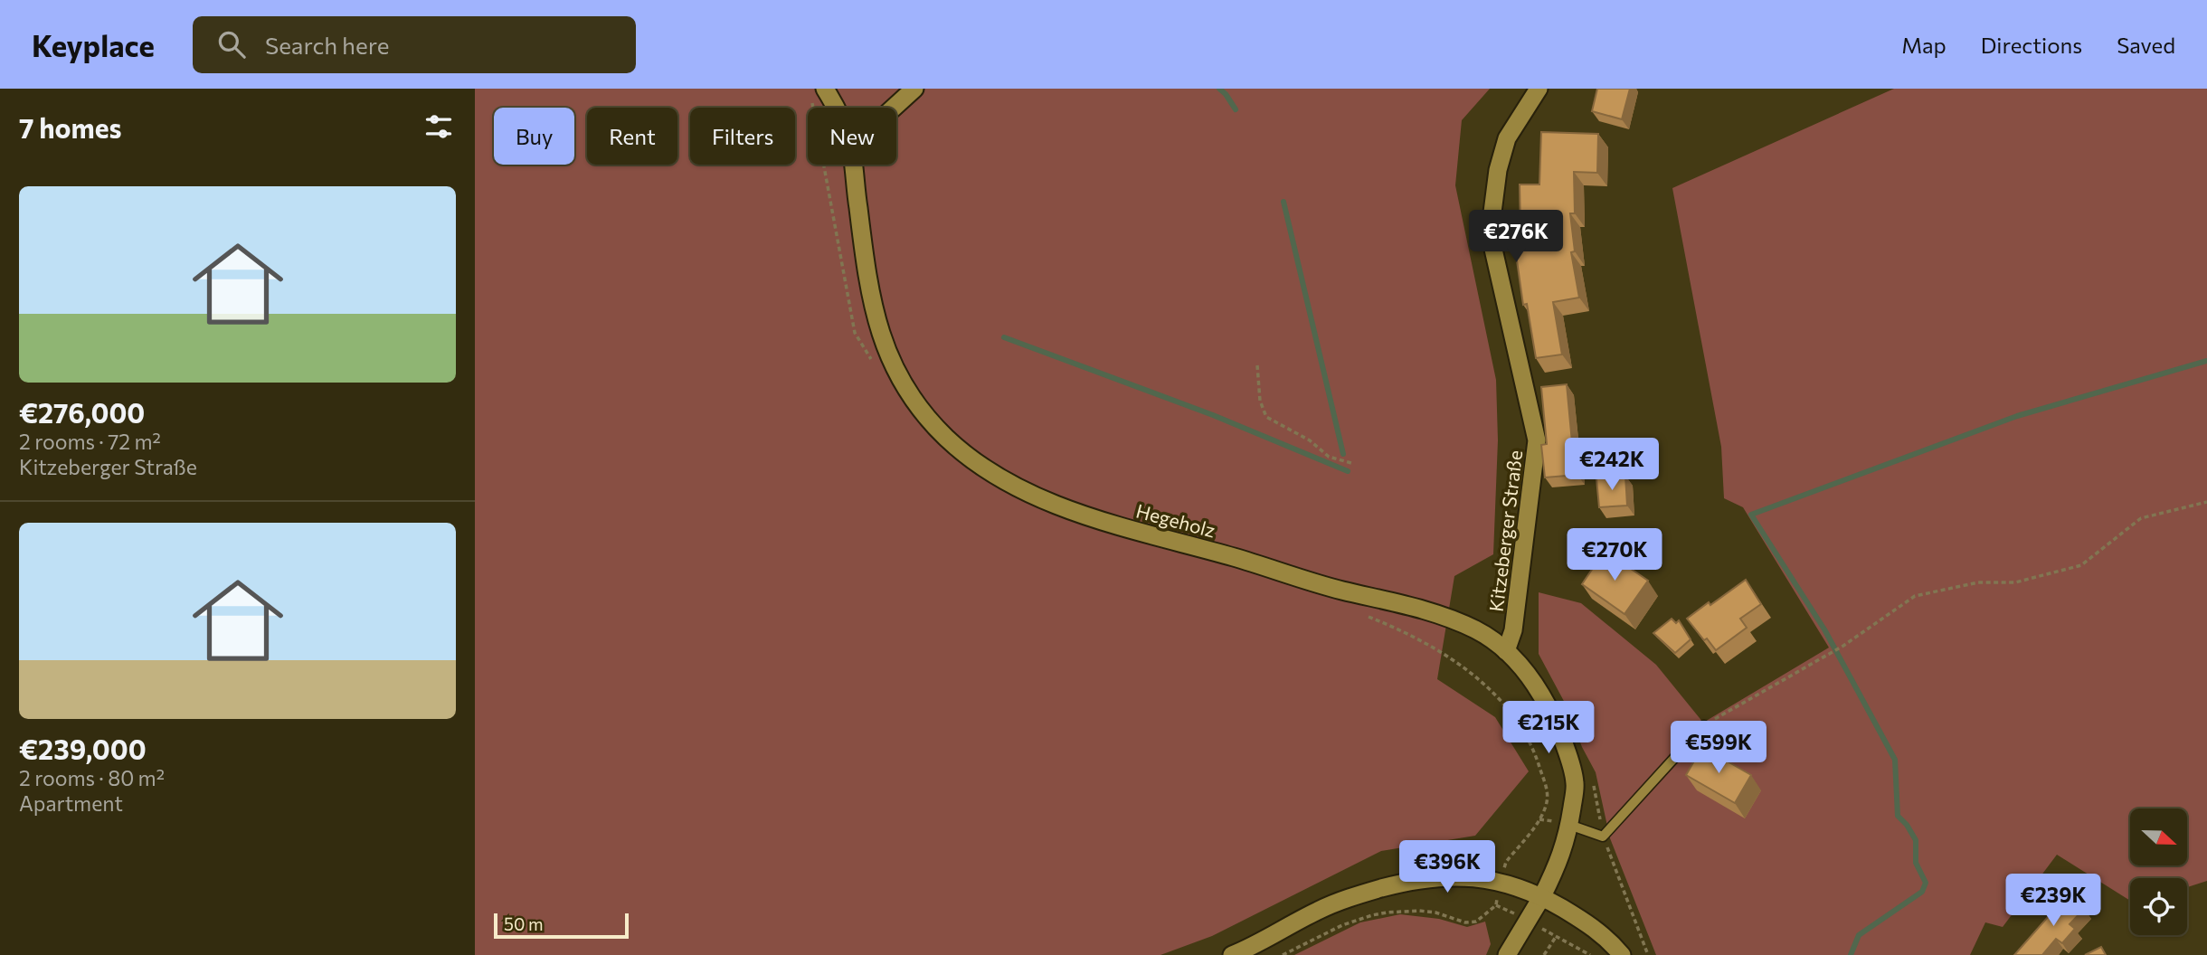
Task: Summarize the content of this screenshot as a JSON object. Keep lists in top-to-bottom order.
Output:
{
  "streets": {
    "street": ["Hegeholz", "Kitzeberger Straße"]
  },
  "crossings": [
    ["Hegeholz", "Kitzeberger Straße"]
  ],
  "scale_bar": "50 m",
  "north": "right",
  "page": {
    "header": "Keyplace",
    "search": "Search here",
    "nav": ["Map", "Directions", "Saved"],
    "heading": "7 homes",
    "chip": [
      "Buy",
      "Rent",
      "Filters",
      "New"
    ],
    "list": [
      {
        "name": "€276,000",
        "note": "2 rooms · 72 m² · Kitzeberger Straße"
      },
      {
        "name": "€239,000",
        "note": "2 rooms · 80 m² · Apartment"
      }
    ],
    "price": [
      "€276K",
      "€242K",
      "€270K",
      "€215K",
      "€599K",
      "€396K",
      "€239K"
    ],
    "scale": "50 m"
  }
}
